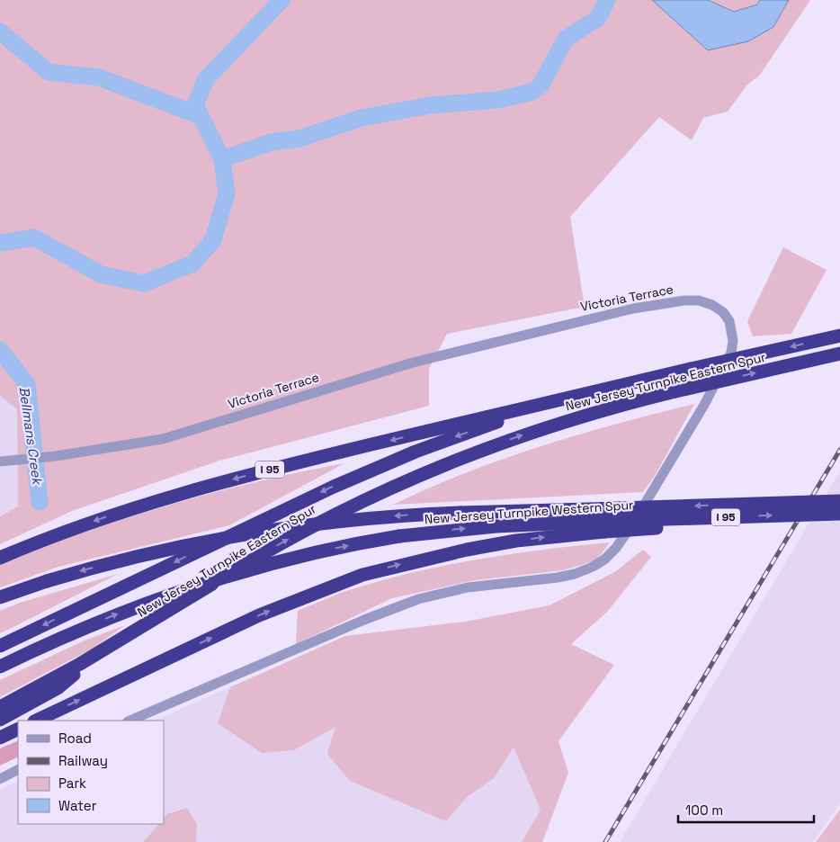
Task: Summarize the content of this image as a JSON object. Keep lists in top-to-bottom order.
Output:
{
  "streets": {
    "highway": ["New Jersey Turnpike Eastern Spur", "I 95", "New Jersey Turnpike Western Spur"],
    "street": ["Victoria Terrace"]
  },
  "crossings": [
    ["I 95", "New Jersey Turnpike Western Spur"]
  ],
  "water": ["Bellmans Creek"],
  "legend": [
    "Road",
    "Railway",
    "Park",
    "Water"
  ],
  "scale_bar": "100 m"
}
